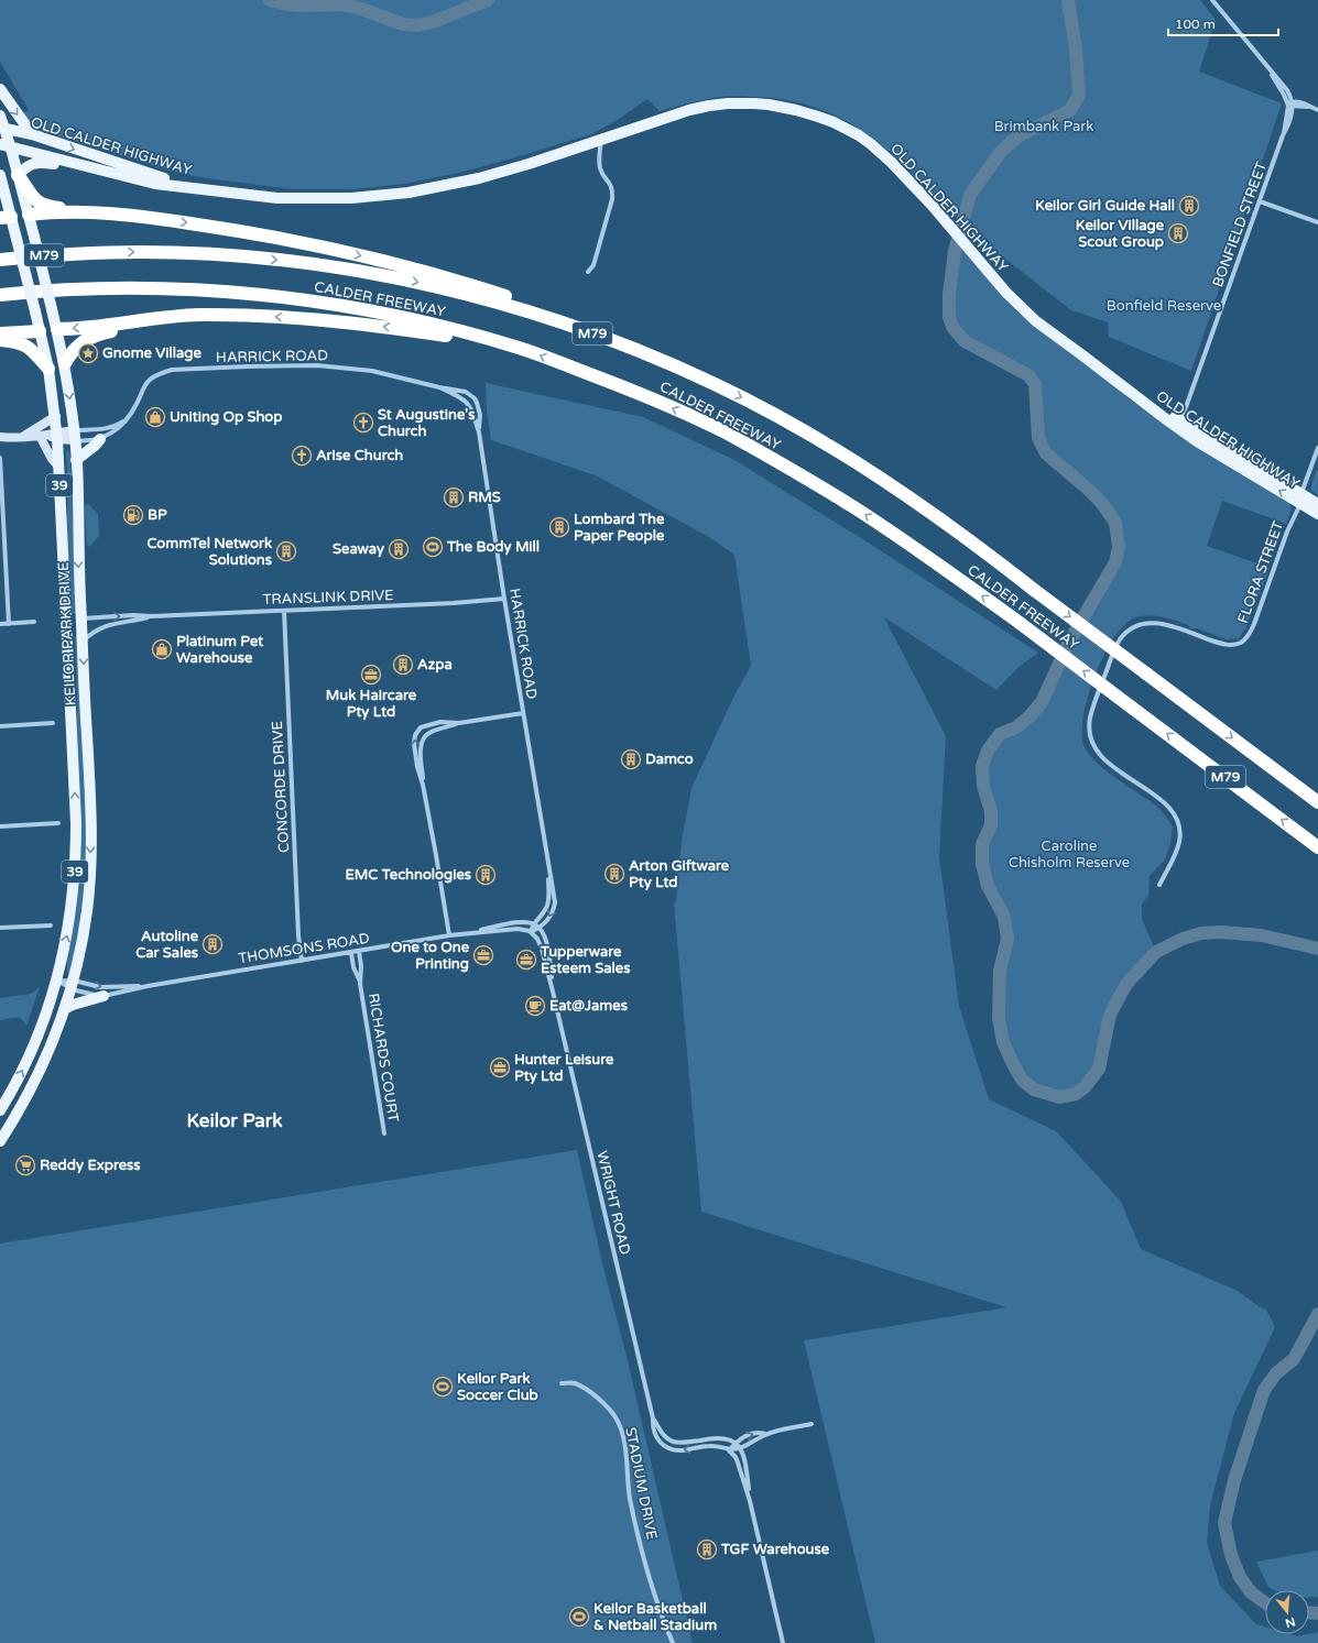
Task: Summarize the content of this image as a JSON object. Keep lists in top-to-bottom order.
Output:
{
  "streets": {
    "highway": ["M79", "CALDER FREEWAY"],
    "main road": ["OLD CALDER HIGHWAY", "39", "KEILOR PARK DRIVE"],
    "street": [
      "BONFIELD STREET",
      "HARRICK ROAD",
      "FLORA STREET",
      "TRANSLINK DRIVE",
      "CONCORDE DRIVE",
      "THOMSONS ROAD",
      "RICHARDS COURT",
      "WRIGHT ROAD",
      "STADIUM DRIVE"
    ]
  },
  "crossings": [
    ["OLD CALDER HIGHWAY", "BONFIELD STREET"],
    ["OLD CALDER HIGHWAY", "FLORA STREET"],
    ["OLD CALDER HIGHWAY", "KEILOR PARK DRIVE"],
    ["HARRICK ROAD", "TRANSLINK DRIVE"],
    ["HARRICK ROAD", "KEILOR PARK DRIVE"],
    ["HARRICK ROAD", "THOMSONS ROAD"],
    ["HARRICK ROAD", "WRIGHT ROAD"],
    ["TRANSLINK DRIVE", "KEILOR PARK DRIVE"],
    ["TRANSLINK DRIVE", "CONCORDE DRIVE"],
    ["KEILOR PARK DRIVE", "THOMSONS ROAD"],
    ["CONCORDE DRIVE", "THOMSONS ROAD"],
    ["THOMSONS ROAD", "RICHARDS COURT"],
    ["THOMSONS ROAD", "WRIGHT ROAD"]
  ],
  "districts": ["Keilor Park"],
  "parks": ["Brimbank Park", "Bonfield Reserve", "Caroline Chisholm Reserve"],
  "places": {
    "building": [
      "Keilor Girl Guide Hall",
      "Keilor Village Scout Group",
      "RMS",
      "Lombard The Paper People",
      "Seaway",
      "CommTel Network Solutions",
      "Azpa",
      "Damco",
      "Arton Giftware Pty Ltd",
      "EMC Technologies",
      "Autoline Car Sales",
      "TGF Warehouse"
    ],
    "place": ["Gnome Village"],
    "shop": ["Uniting Op Shop", "Platinum Pet Warehouse"],
    "church": ["St Augustine's Church", "Arise Church"],
    "fuel station": ["BP"],
    "sports": ["The Body Mill", "Keilor Park Soccer Club", "Keilor Basketball & Netball Stadium"],
    "office": [
      "Muk Haircare Pty Ltd",
      "One to One Printing",
      "Tupperware Esteem Sales",
      "Hunter Leisure Pty Ltd"
    ],
    "cafe": ["Eat@James"],
    "supermarket": ["Reddy Express"]
  },
  "scale_bar": "100 m",
  "north": "bottom"
}
